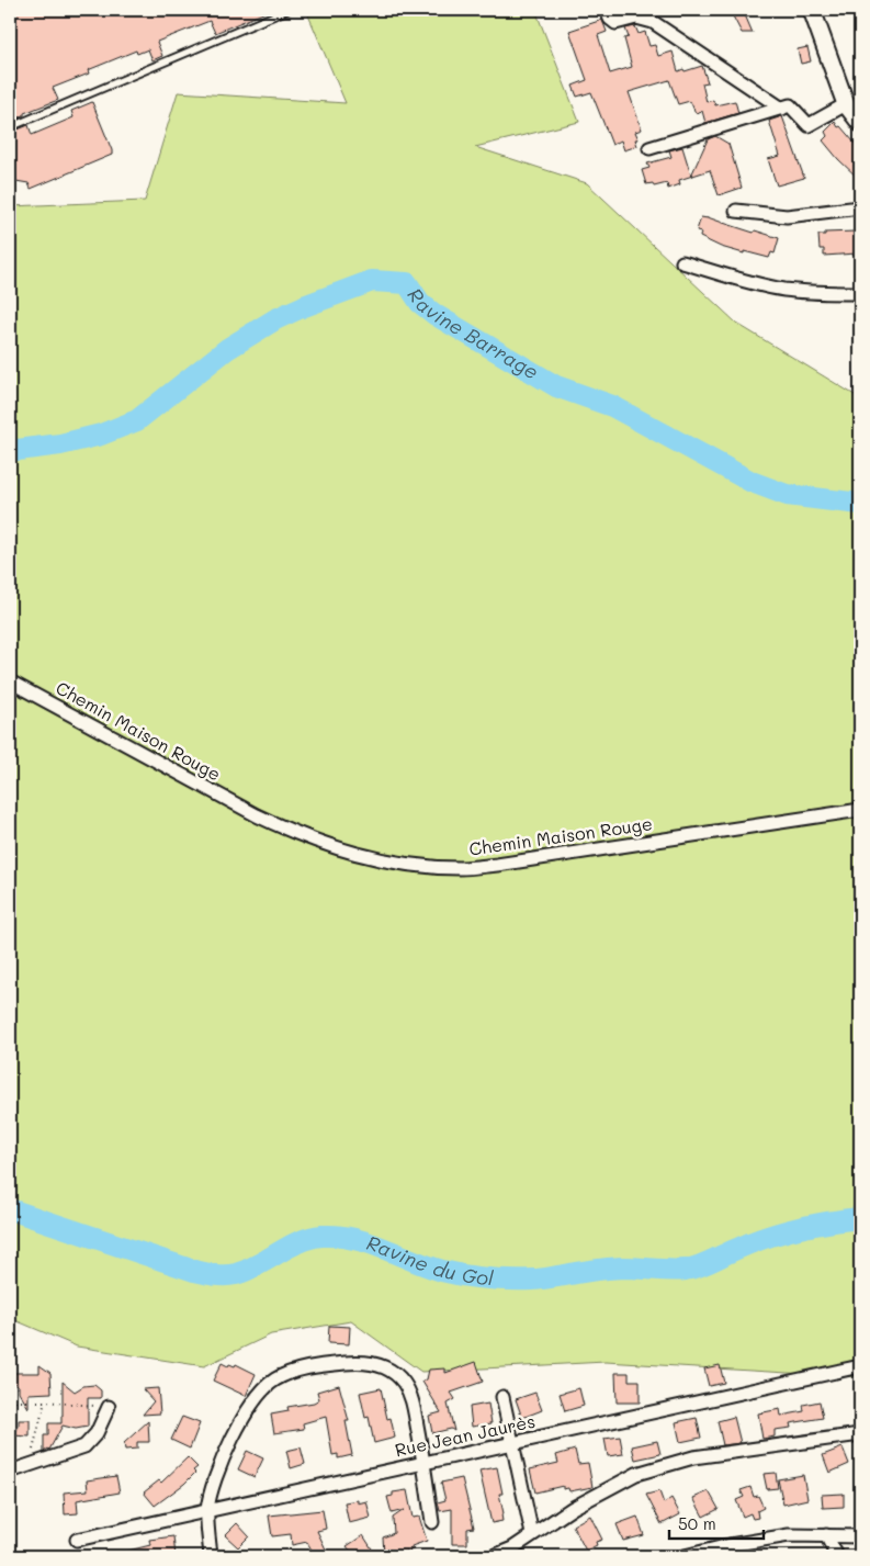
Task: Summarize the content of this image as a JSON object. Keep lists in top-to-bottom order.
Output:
{
  "streets": {
    "street": ["Chemin Maison Rouge", "Rue Jean Jaurès"]
  },
  "water": ["Ravine Barrage", "Ravine du Gol"],
  "scale_bar": "50 m"
}
